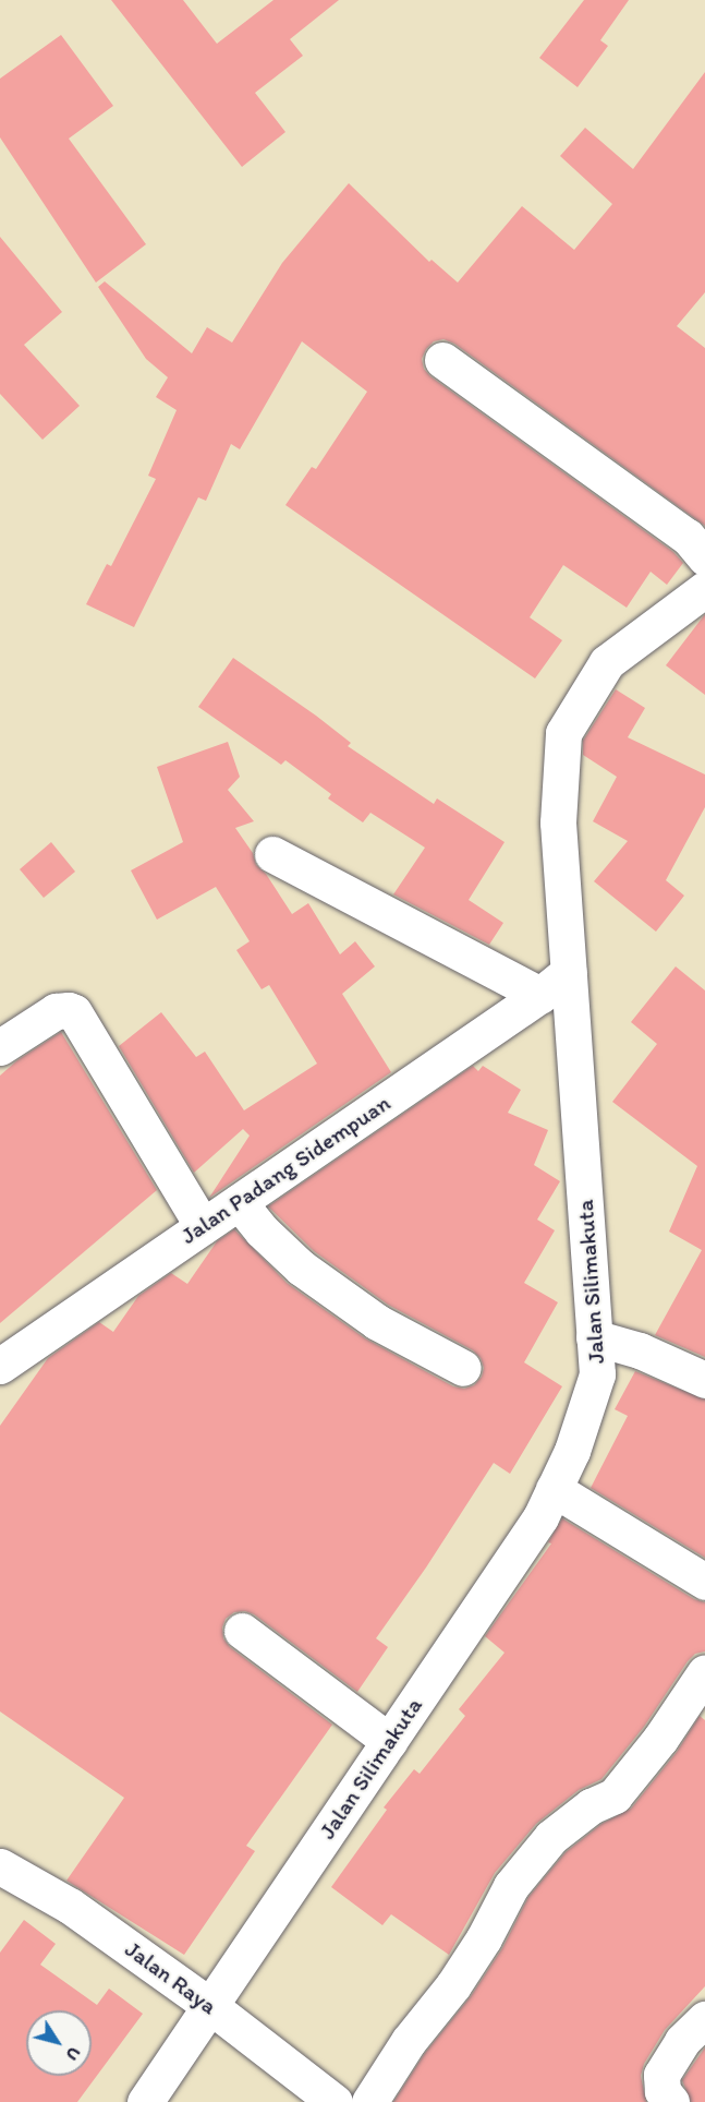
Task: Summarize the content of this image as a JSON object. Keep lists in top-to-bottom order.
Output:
{
  "streets": {
    "street": ["Jalan Padang Sidempuan", "Jalan Silimakuta", "Jalan Raya"]
  },
  "crossings": [
    ["Jalan Padang Sidempuan", "Jalan Silimakuta"],
    ["Jalan Silimakuta", "Jalan Raya"]
  ],
  "north": "bottom right"
}
